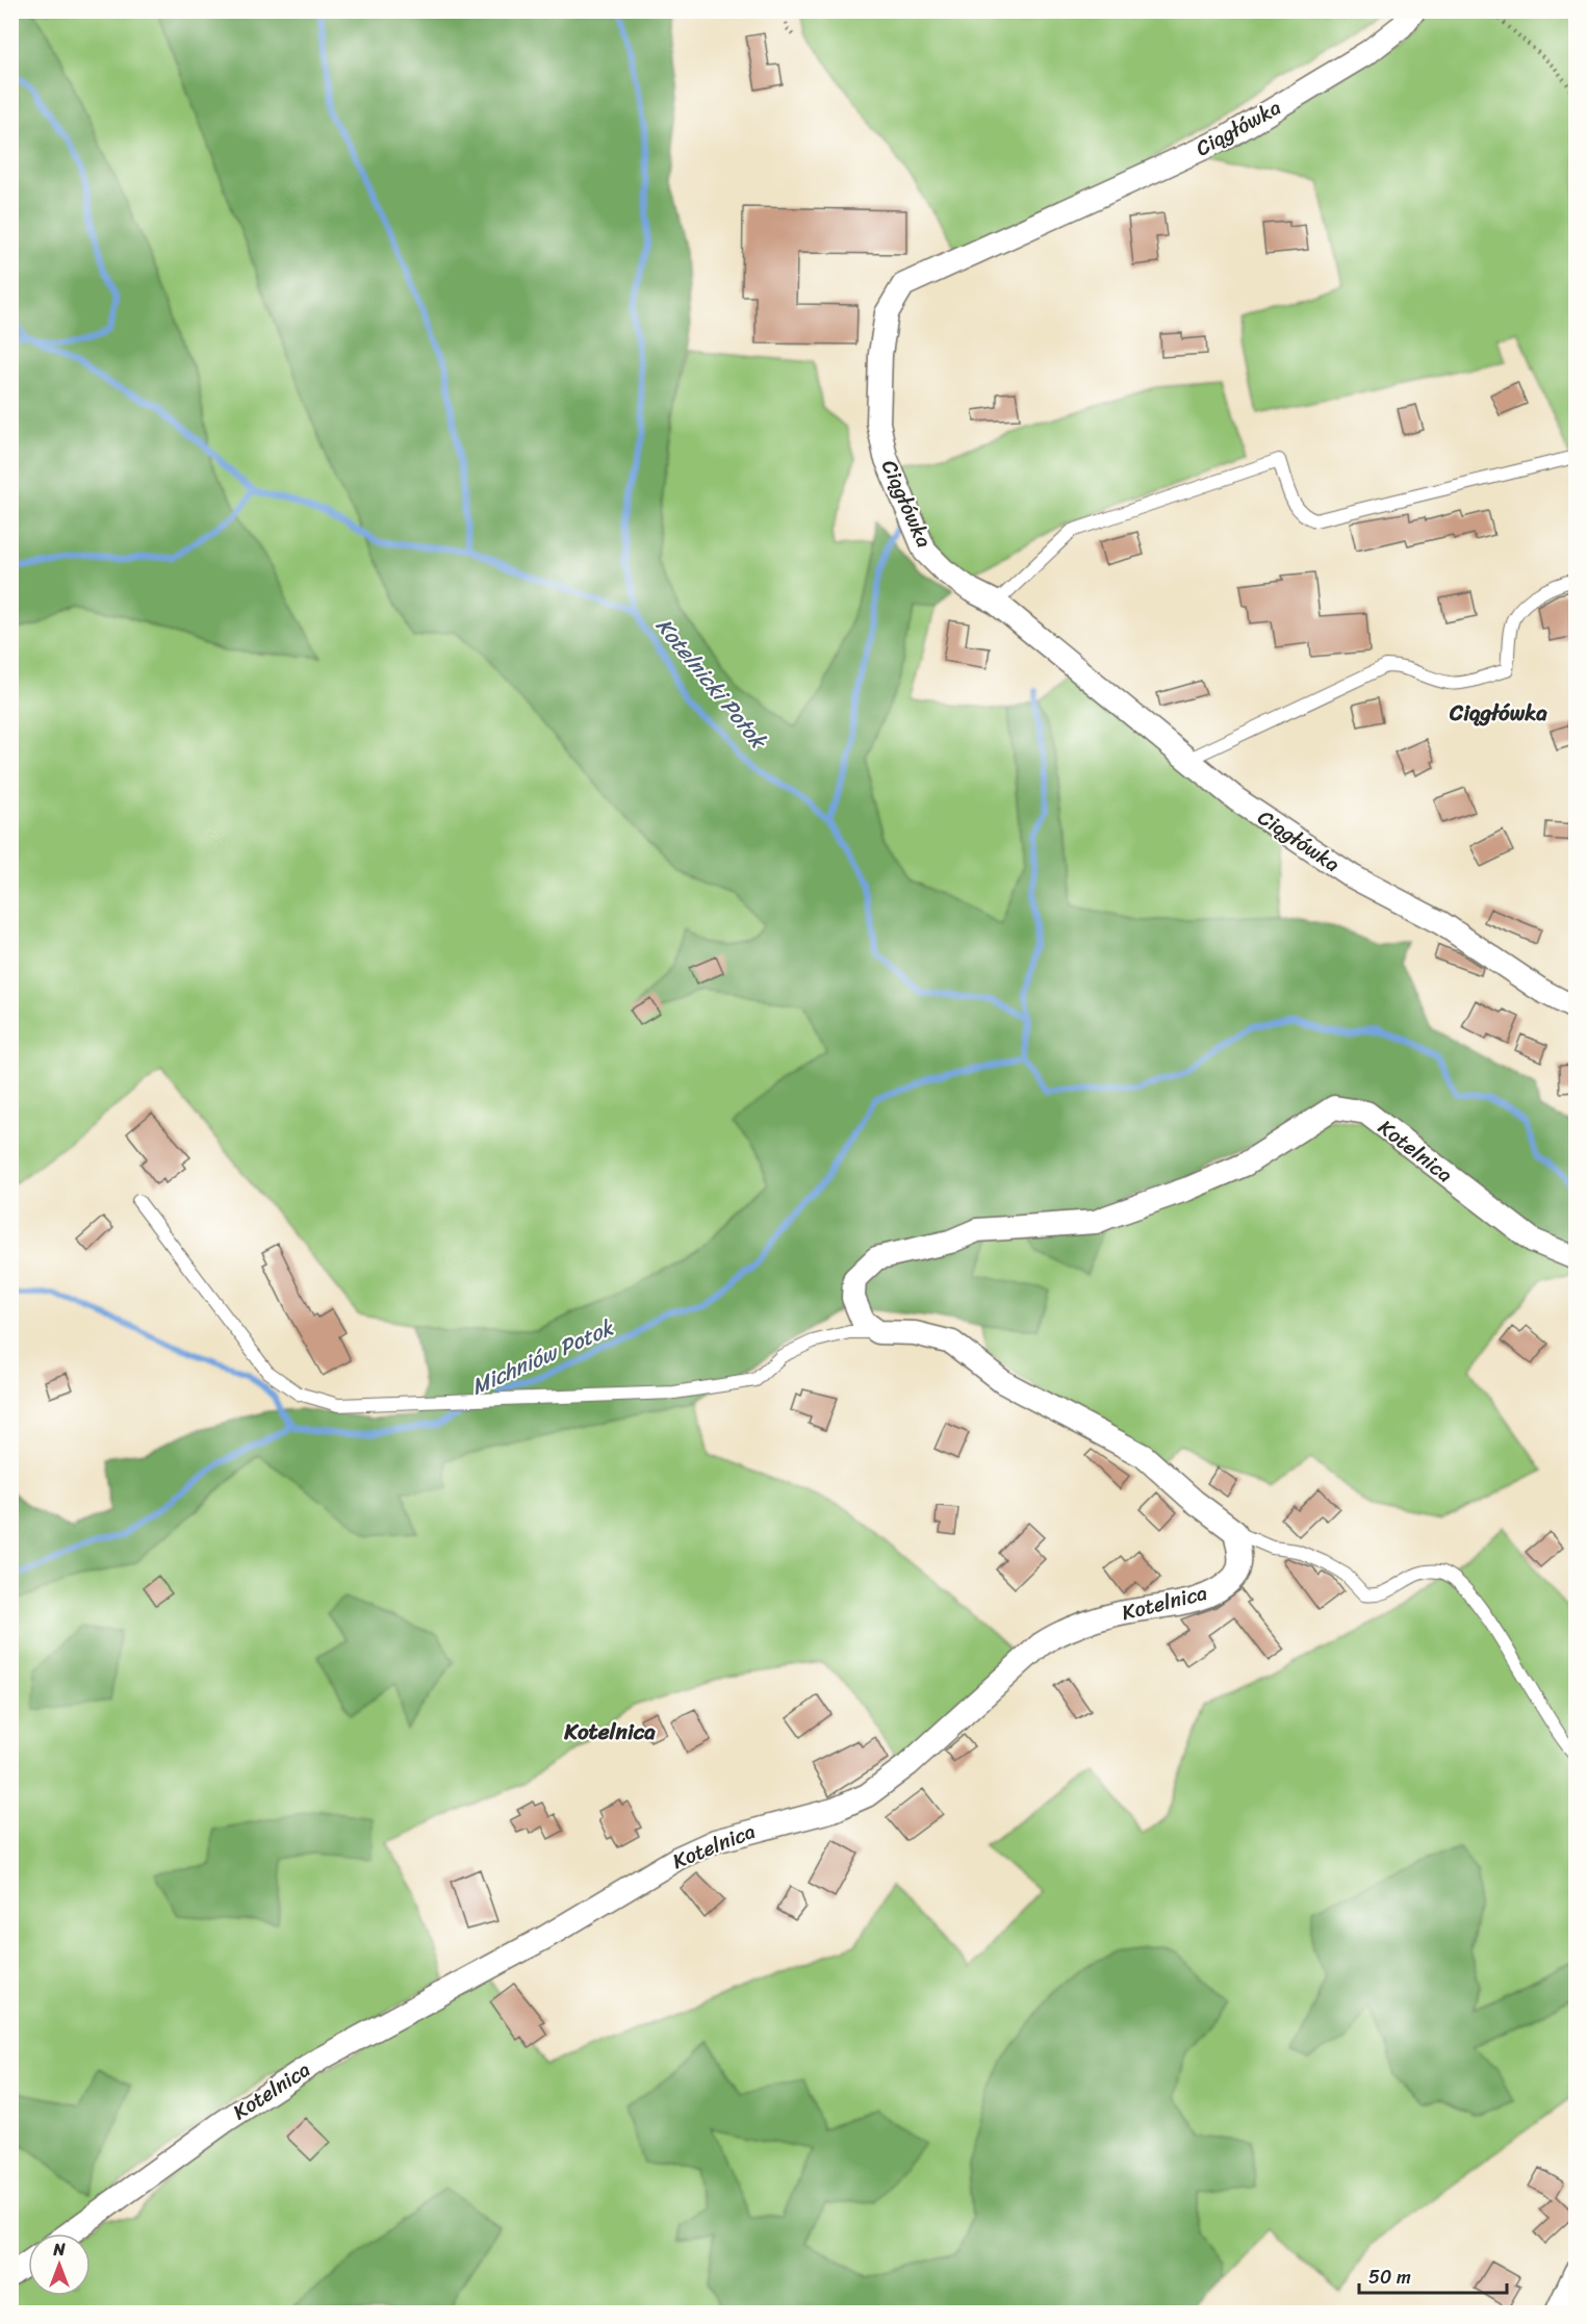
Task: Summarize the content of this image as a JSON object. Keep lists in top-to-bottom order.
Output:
{
  "streets": {
    "street": ["Ciągłówka", "Kotelnica"]
  },
  "districts": ["Ciągłówka", "Kotelnica"],
  "water": ["Kotelnicki Potok", "Michniów Potok"],
  "scale_bar": "50 m",
  "north": "top"
}
